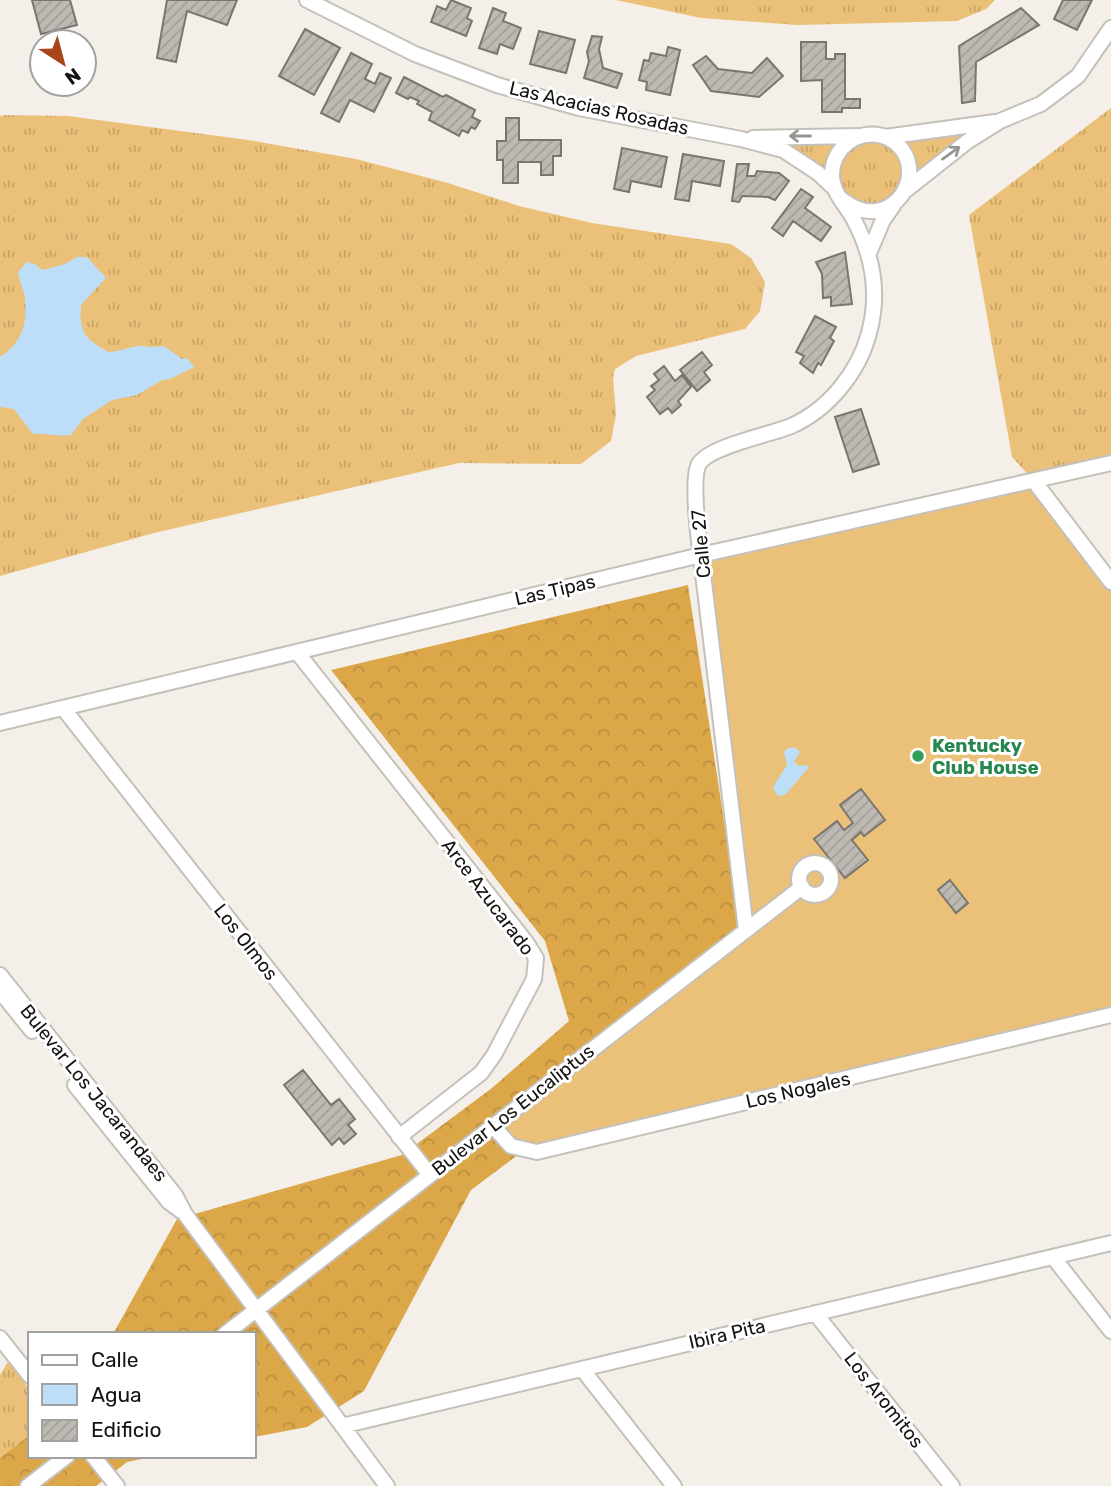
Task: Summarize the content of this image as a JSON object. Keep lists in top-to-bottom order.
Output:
{
  "streets": {
    "street": [
      "Las Acacias Rosadas",
      "Calle 27",
      "Las Tipas",
      "Arce Azucarado",
      "Los Olmos",
      "Los Nogales",
      "Bulevar Los Jacarandaes",
      "Bulevar Los Eucaliptus",
      "Ibira Pita",
      "Los Aromitos"
    ]
  },
  "crossings": [
    ["Las Acacias Rosadas", "Calle 27"],
    ["Calle 27", "Las Tipas"],
    ["Calle 27", "Bulevar Los Eucaliptus"],
    ["Las Tipas", "Arce Azucarado"],
    ["Las Tipas", "Los Olmos"],
    ["Arce Azucarado", "Los Olmos"],
    ["Los Olmos", "Bulevar Los Eucaliptus"],
    ["Los Nogales", "Bulevar Los Eucaliptus"],
    ["Bulevar Los Jacarandaes", "Bulevar Los Eucaliptus"],
    ["Bulevar Los Jacarandaes", "Ibira Pita"],
    ["Ibira Pita", "Los Aromitos"]
  ],
  "places": ["Kentucky Club House"],
  "legend": ["Calle", "Agua", "Edificio"],
  "north": "bottom right"
}
